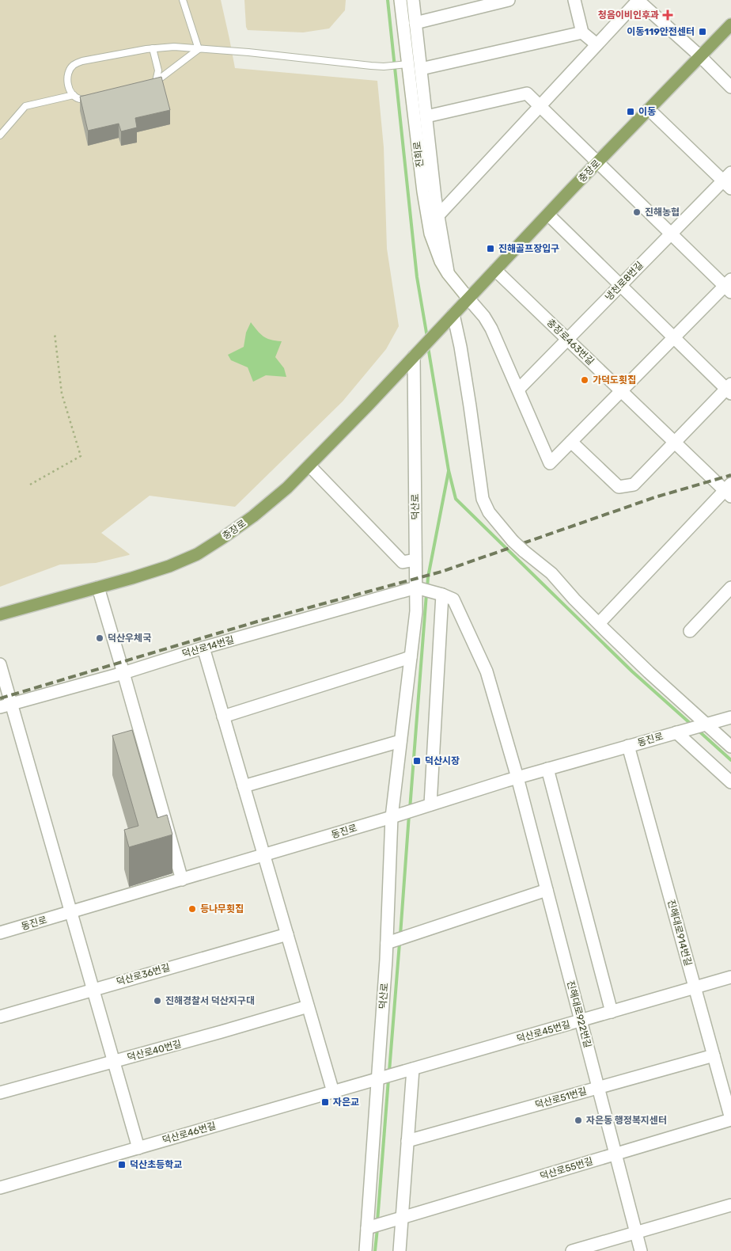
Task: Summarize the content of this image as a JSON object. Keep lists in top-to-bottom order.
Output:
{
  "streets": {
    "main road": ["충장로"],
    "street": [
      "진희로",
      "냉천로8번길",
      "충장로463번길",
      "덕산로",
      "덕산로14번길",
      "동진로",
      "진해대로914번길",
      "덕산로36번길",
      "진해대로922번길",
      "덕산로45번길",
      "덕산로40번길",
      "덕산로51번길",
      "덕산로46번길",
      "덕산로55번길"
    ]
  },
  "crossings": [
    ["진희로", "충장로"],
    ["진희로", "냉천로8번길"],
    ["충장로", "충장로463번길"],
    ["충장로", "덕산로"],
    ["냉천로8번길", "충장로463번길"],
    ["덕산로", "덕산로14번길"],
    ["덕산로", "동진로"],
    ["덕산로", "덕산로45번길"],
    ["덕산로", "덕산로46번길"],
    ["덕산로", "덕산로55번길"],
    ["동진로", "진해대로914번길"],
    ["동진로", "진해대로922번길"],
    ["진해대로914번길", "덕산로45번길"],
    ["진해대로914번길", "덕산로51번길"],
    ["진해대로914번길", "덕산로55번길"],
    ["진해대로922번길", "덕산로45번길"],
    ["진해대로922번길", "덕산로51번길"],
    ["진해대로922번길", "덕산로55번길"],
    ["덕산로45번길", "덕산로46번길"]
  ],
  "places": {
    "health": ["청음이비인후과"],
    "transit": [
      "이동119안전센터",
      "이동",
      "진해골프장입구",
      "덕산시장",
      "자은교",
      "덕산초등학교"
    ],
    "other": [
      "진해농협",
      "가덕도횟집",
      "덕산우체국",
      "등나무횟집",
      "진해경찰서 덕산지구대",
      "자은동 행정복지센터"
    ]
  }
}
